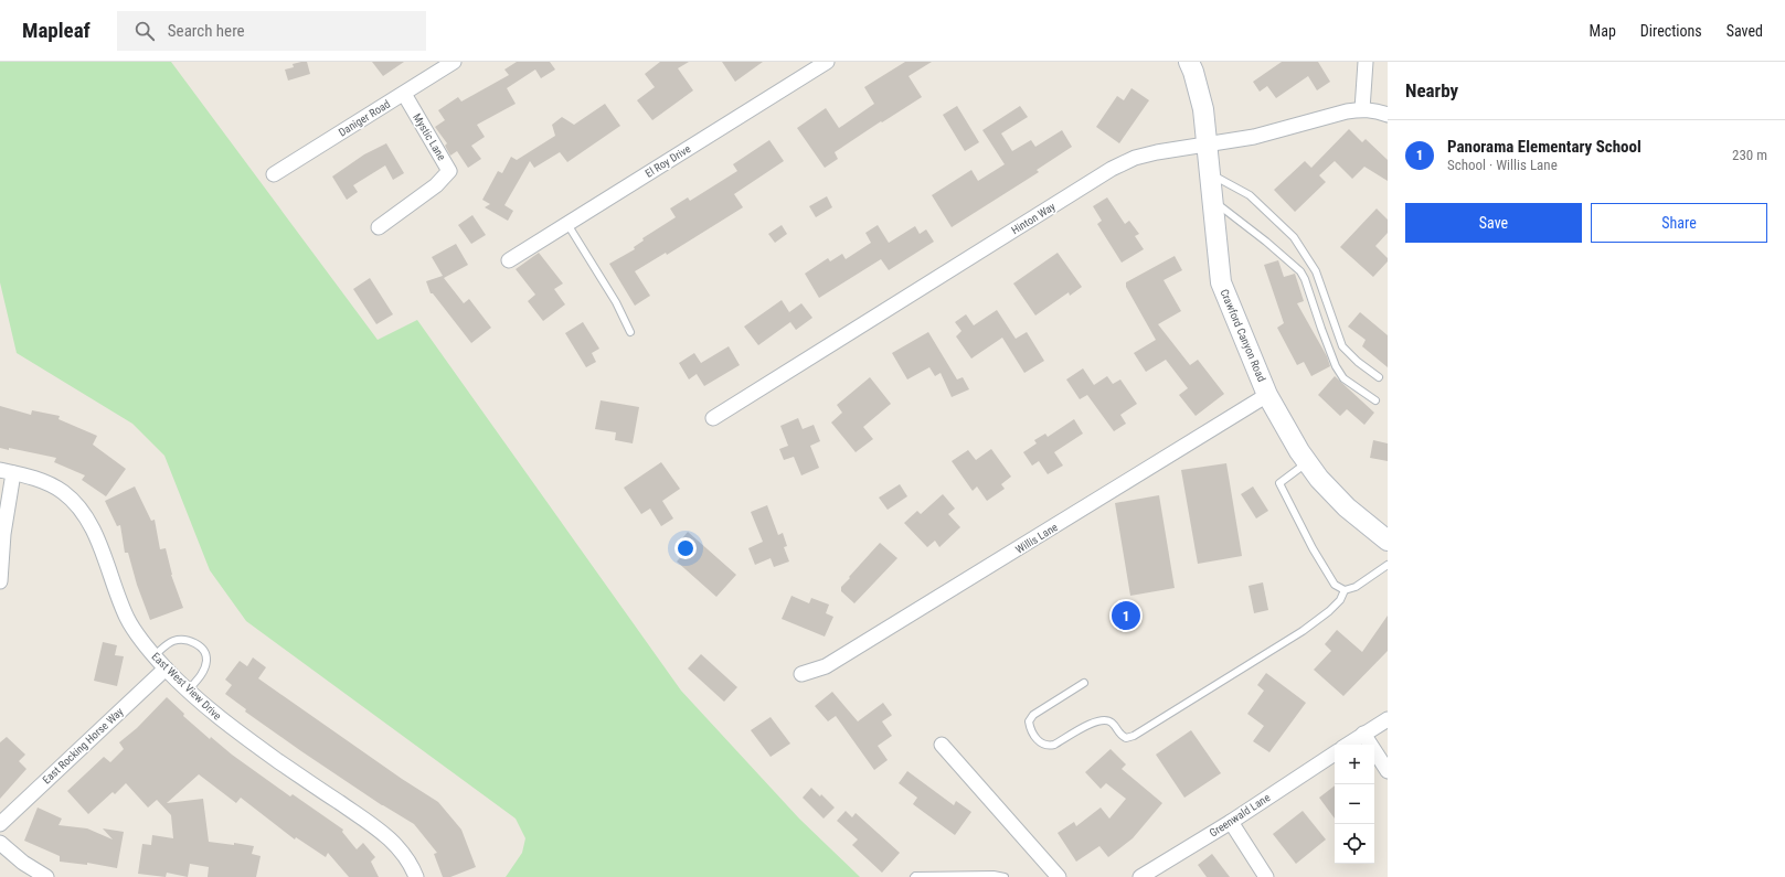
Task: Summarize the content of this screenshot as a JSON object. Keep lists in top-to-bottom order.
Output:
{
  "streets": {
    "main road": ["Crawford Canyon Road"],
    "street": [
      "Daniger Road",
      "Mystic Lane",
      "El Roy Drive",
      "Hinton Way",
      "Willis Lane",
      "East West View Drive",
      "East Rocking Horse Way",
      "Greenwald Lane"
    ]
  },
  "crossings": [
    ["Daniger Road", "Mystic Lane"],
    ["Hinton Way", "Crawford Canyon Road"],
    ["Crawford Canyon Road", "Willis Lane"],
    ["East West View Drive", "East Rocking Horse Way"]
  ],
  "page": {
    "header": "Mapleaf",
    "search": "Search here",
    "nav": ["Map", "Directions", "Saved"],
    "heading": "Nearby",
    "list": [
      {
        "mark": "1",
        "name": "Panorama Elementary School",
        "note": "School · Willis Lane",
        "value": "230 m"
      }
    ],
    "buttons": ["Save", "Share"],
    "pins": "1",
    "map_buttons": ["+", "−"]
  }
}
